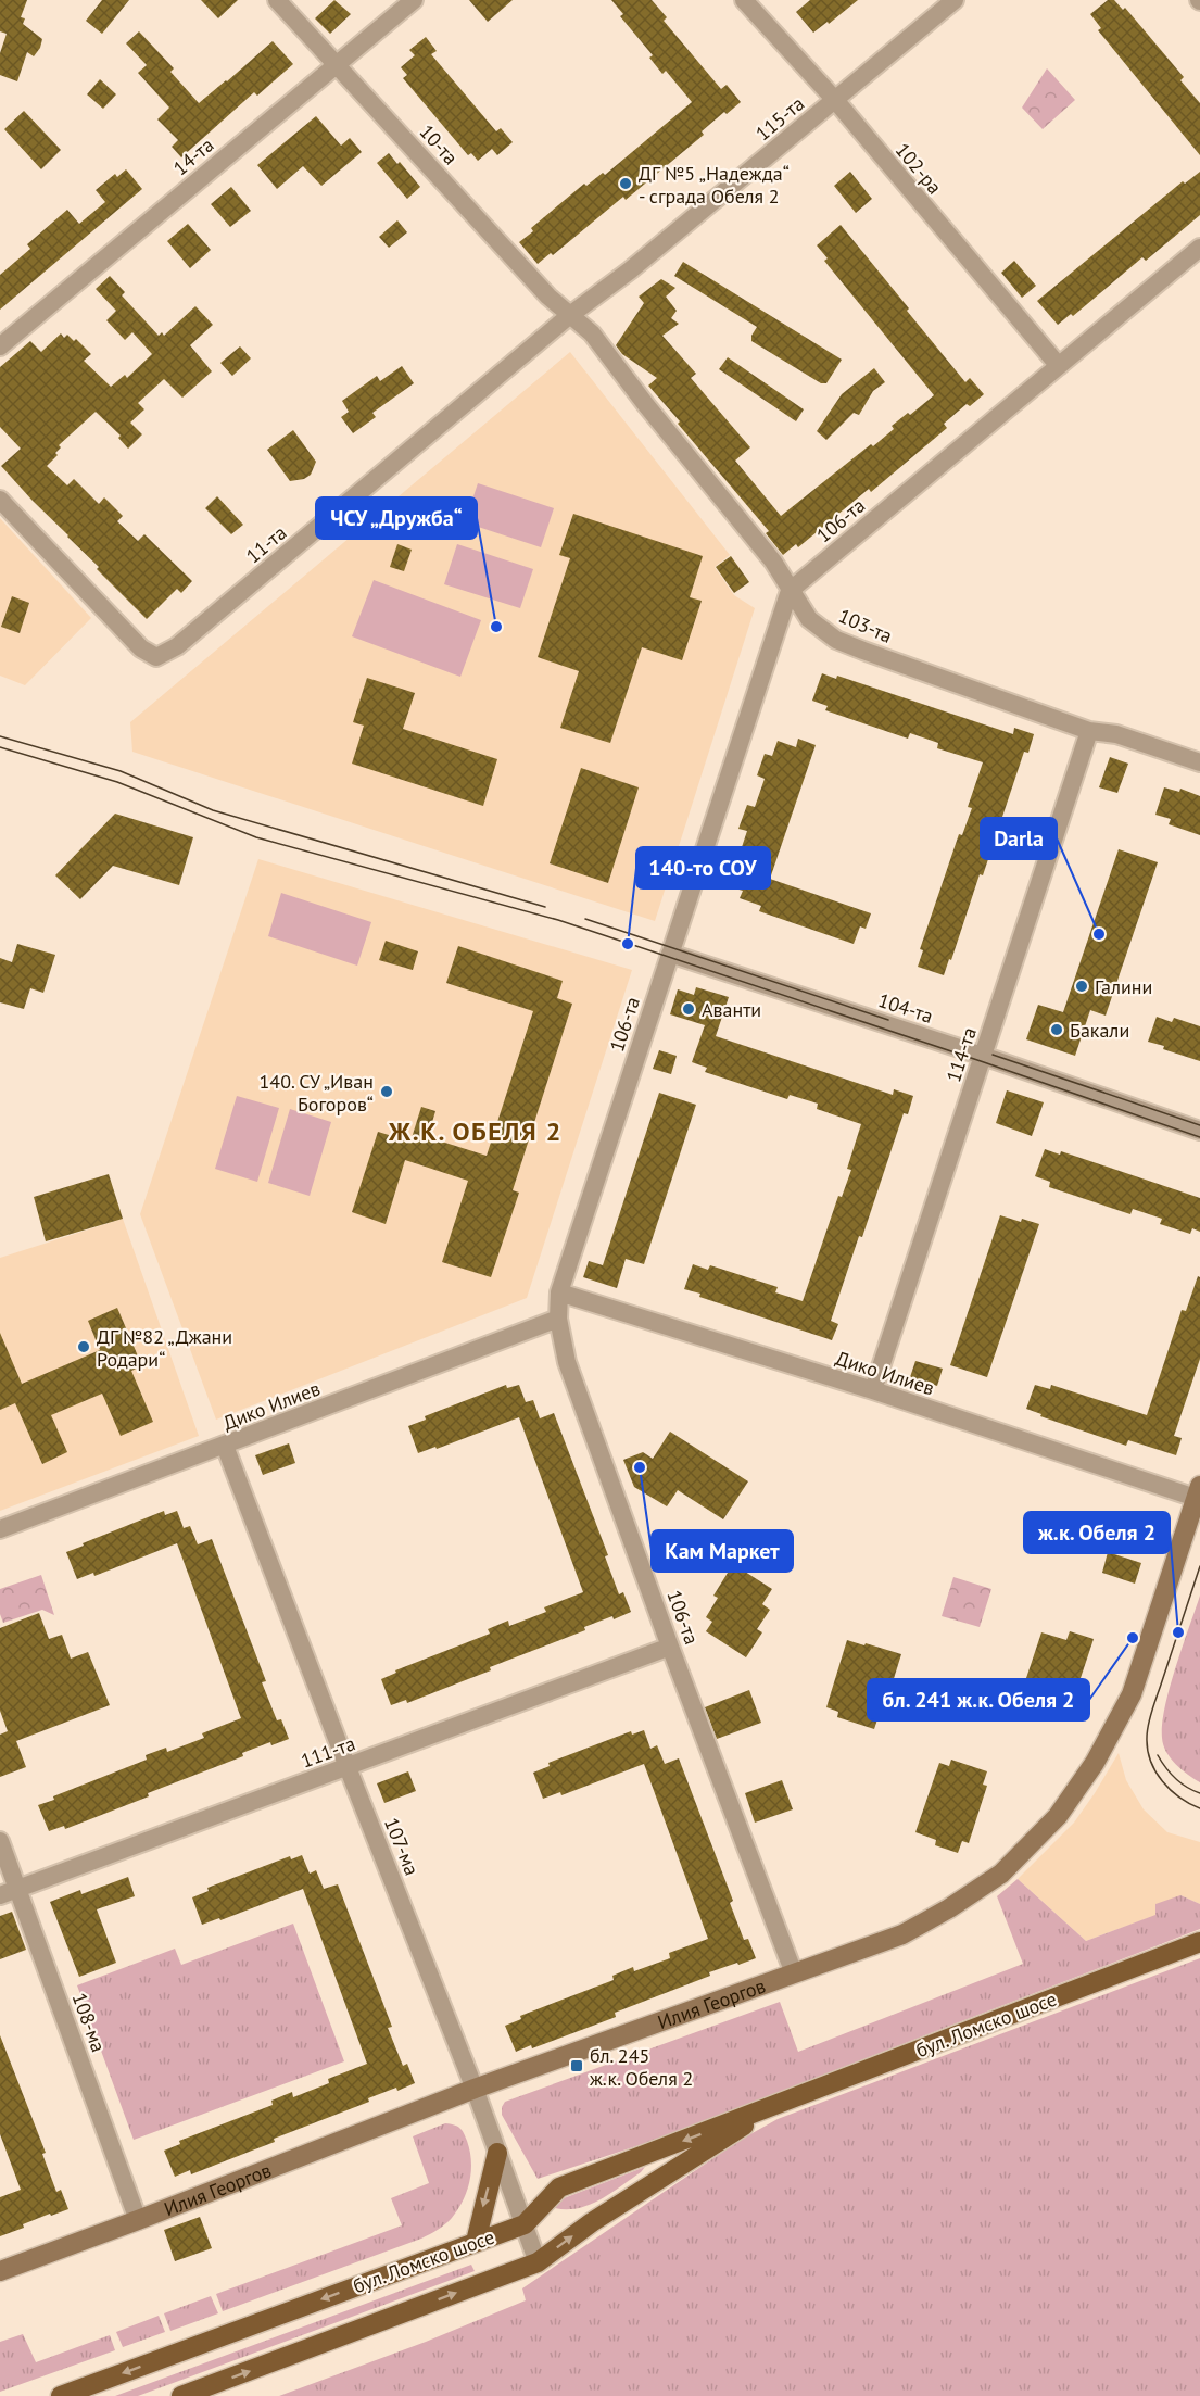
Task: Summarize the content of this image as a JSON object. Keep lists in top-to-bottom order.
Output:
{
  "streets": {
    "main road": ["бул. Ломско шосе"],
    "street": [
      "115-та",
      "10-та",
      "14-та",
      "102-ра",
      "106-та",
      "11-та",
      "103-та",
      "104-та",
      "114-та",
      "Дико Илиев",
      "111-та",
      "107-ма",
      "Илия Георгов",
      "108-ма"
    ]
  },
  "crossings": [
    ["115-та", "10-та"],
    ["115-та", "102-ра"],
    ["115-та", "11-та"],
    ["115-та", "103-та"],
    ["10-та", "14-та"],
    ["10-та", "11-та"],
    ["10-та", "103-та"],
    ["102-ра", "106-та"],
    ["106-та", "103-та"],
    ["106-та", "104-та"],
    ["106-та", "Дико Илиев"],
    ["106-та", "111-та"],
    ["106-та", "Илия Георгов"],
    ["11-та", "103-та"],
    ["103-та", "114-та"],
    ["104-та", "114-та"],
    ["114-та", "Дико Илиев"],
    ["Дико Илиев", "107-ма"],
    ["Дико Илиев", "Илия Георгов"],
    ["111-та", "107-ма"],
    ["111-та", "108-ма"],
    ["107-ма", "Илия Георгов"],
    ["107-ма", "бул. Ломско шосе"],
    ["Илия Георгов", "108-ма"]
  ],
  "districts": ["Ж.К. ОБЕЛЯ 2"],
  "places": {
    "other": [
      "ДГ №5 „Надежда“ - сграда Обеля 2",
      "ЧСУ „Дружба“",
      "Darla",
      "140-то СОУ",
      "Галини",
      "Аванти",
      "Бакали",
      "140. СУ „Иван Богоров“",
      "ДГ №82 „Джани Родари“",
      "Кам Маркет",
      "ж.к. Обеля 2",
      "бл. 241 ж.к. Обеля 2"
    ],
    "transit": ["бл. 245 ж.к. Обеля 2"]
  }
}
